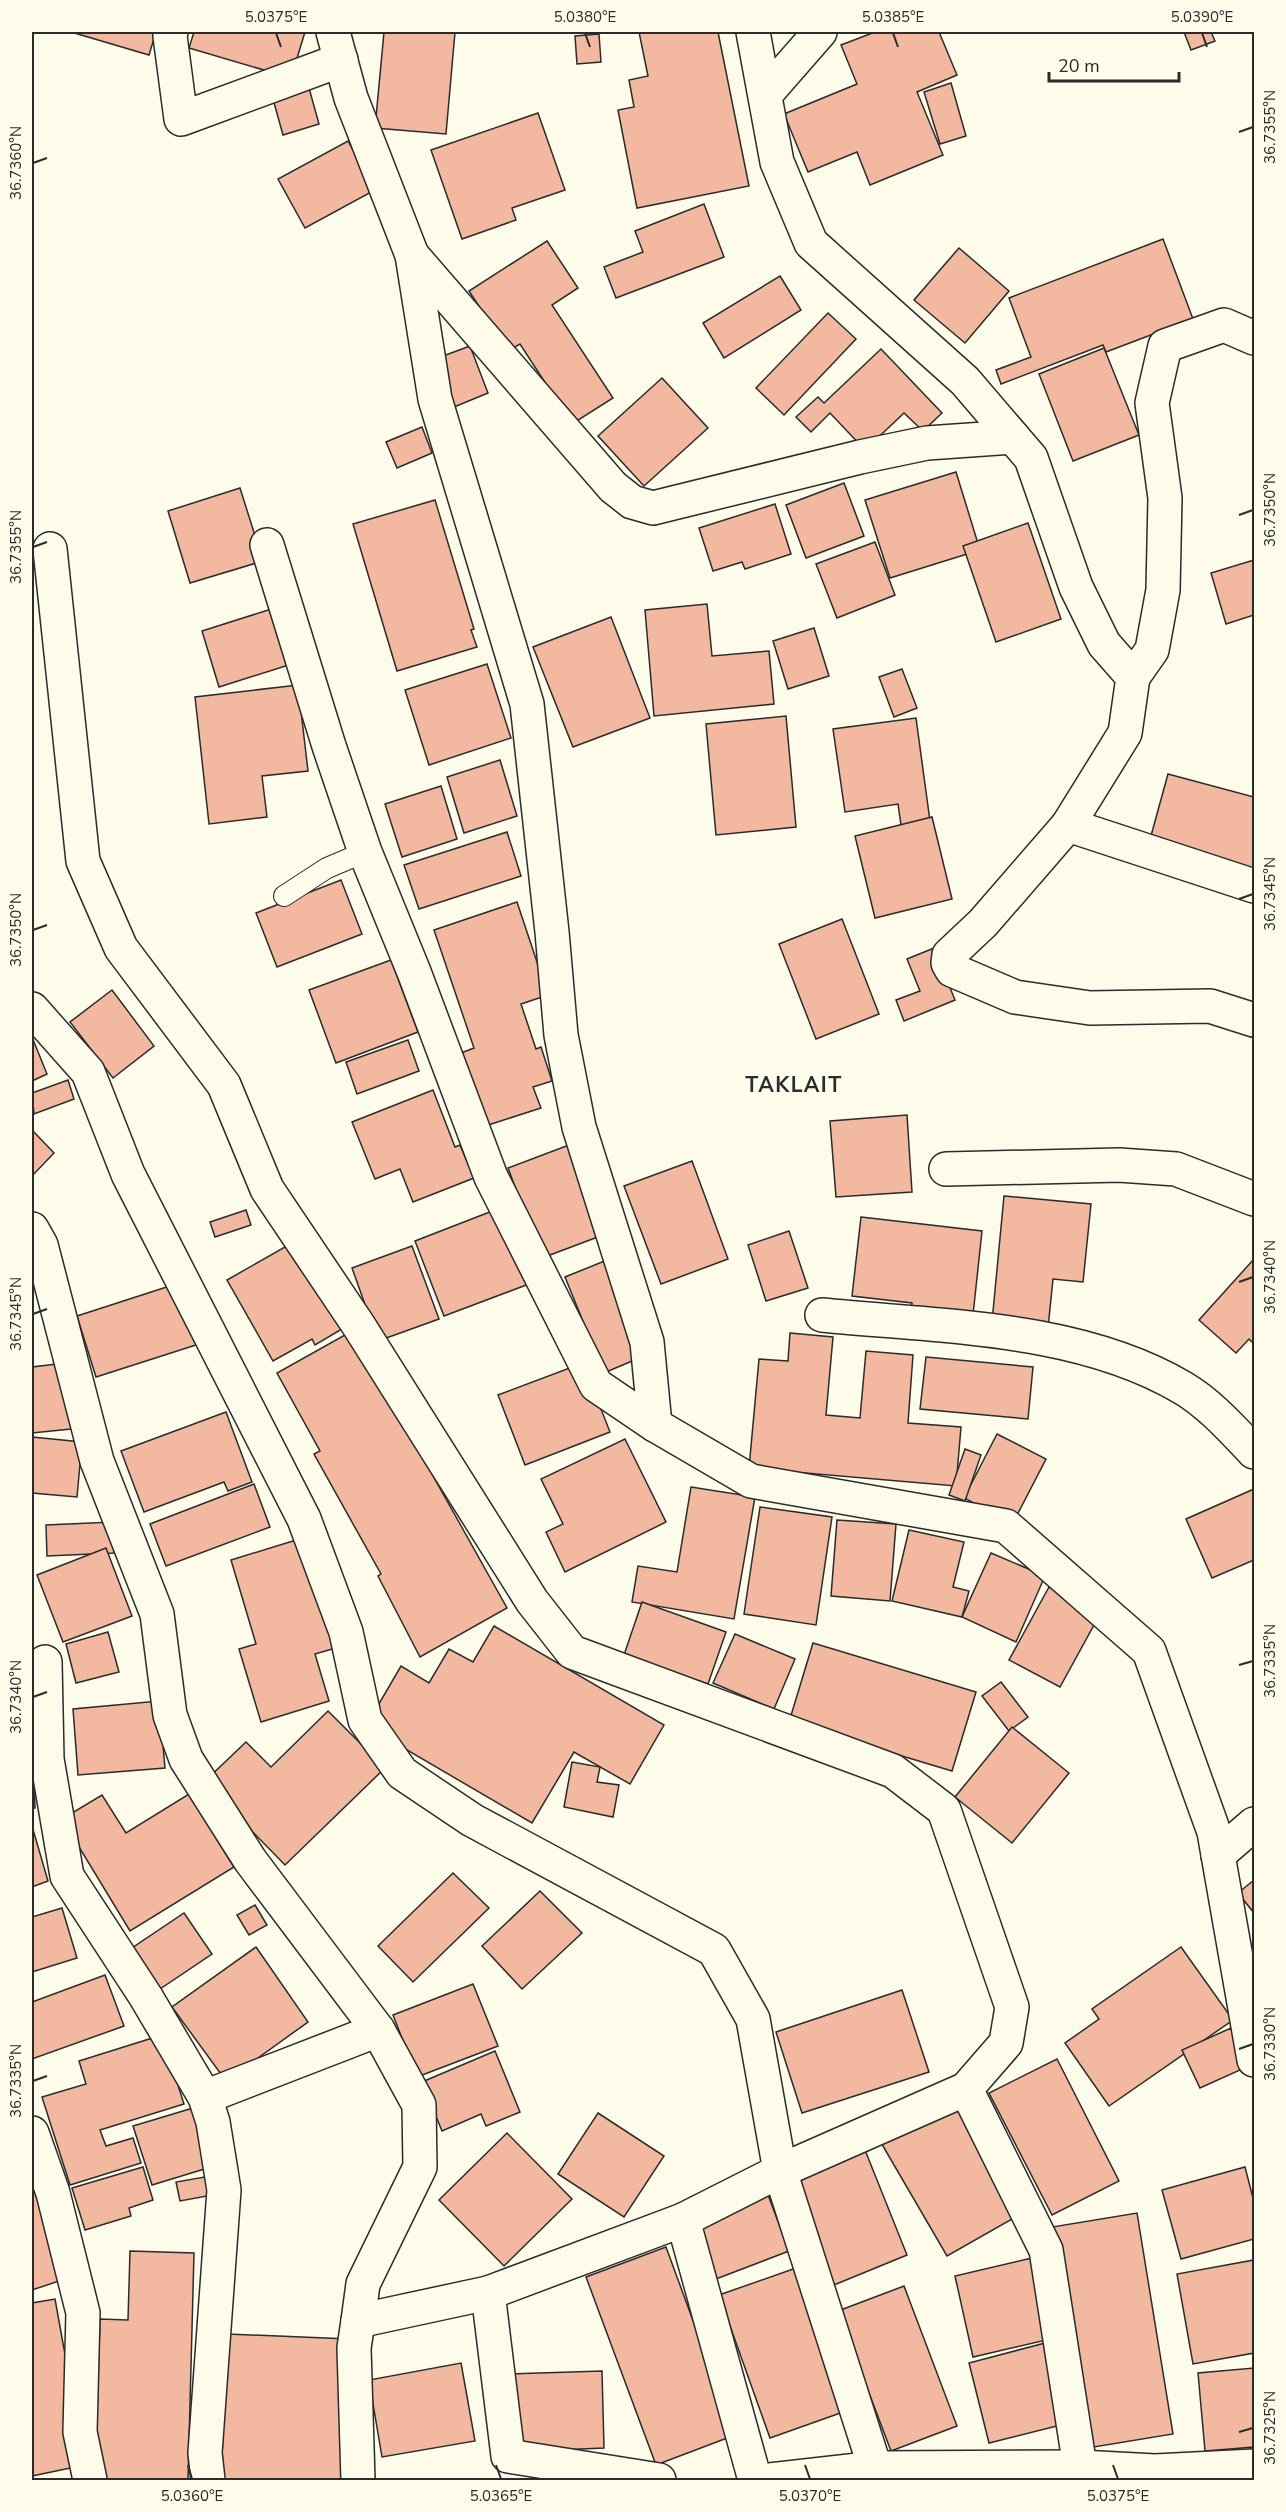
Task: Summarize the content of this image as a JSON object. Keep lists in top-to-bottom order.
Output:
{
  "districts": ["TAKLAIT"],
  "scale_bar": "20 m",
  "coordinates": [
    "5.0375°E",
    "5.0380°E",
    "5.0385°E",
    "5.0390°E",
    "36.7355°N",
    "36.7360°N",
    "36.7350°N",
    "36.7345°N",
    "36.7340°N",
    "36.7335°N",
    "36.7330°N",
    "36.7325°N",
    "5.0360°E",
    "5.0365°E",
    "5.0370°E"
  ]
}
